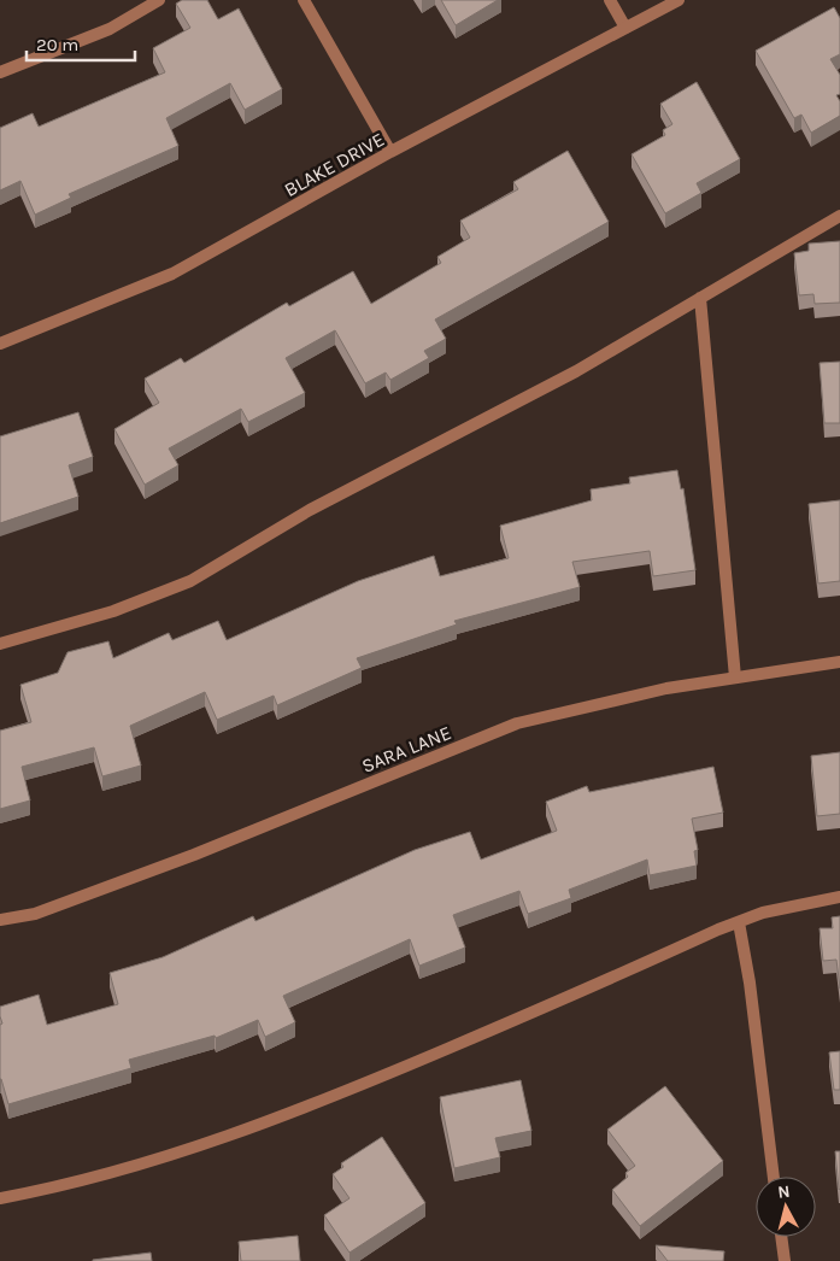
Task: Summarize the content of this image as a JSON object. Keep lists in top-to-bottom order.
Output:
{
  "streets": {
    "street": ["BLAKE DRIVE", "SARA LANE"]
  },
  "scale_bar": "20 m",
  "north": "top"
}
